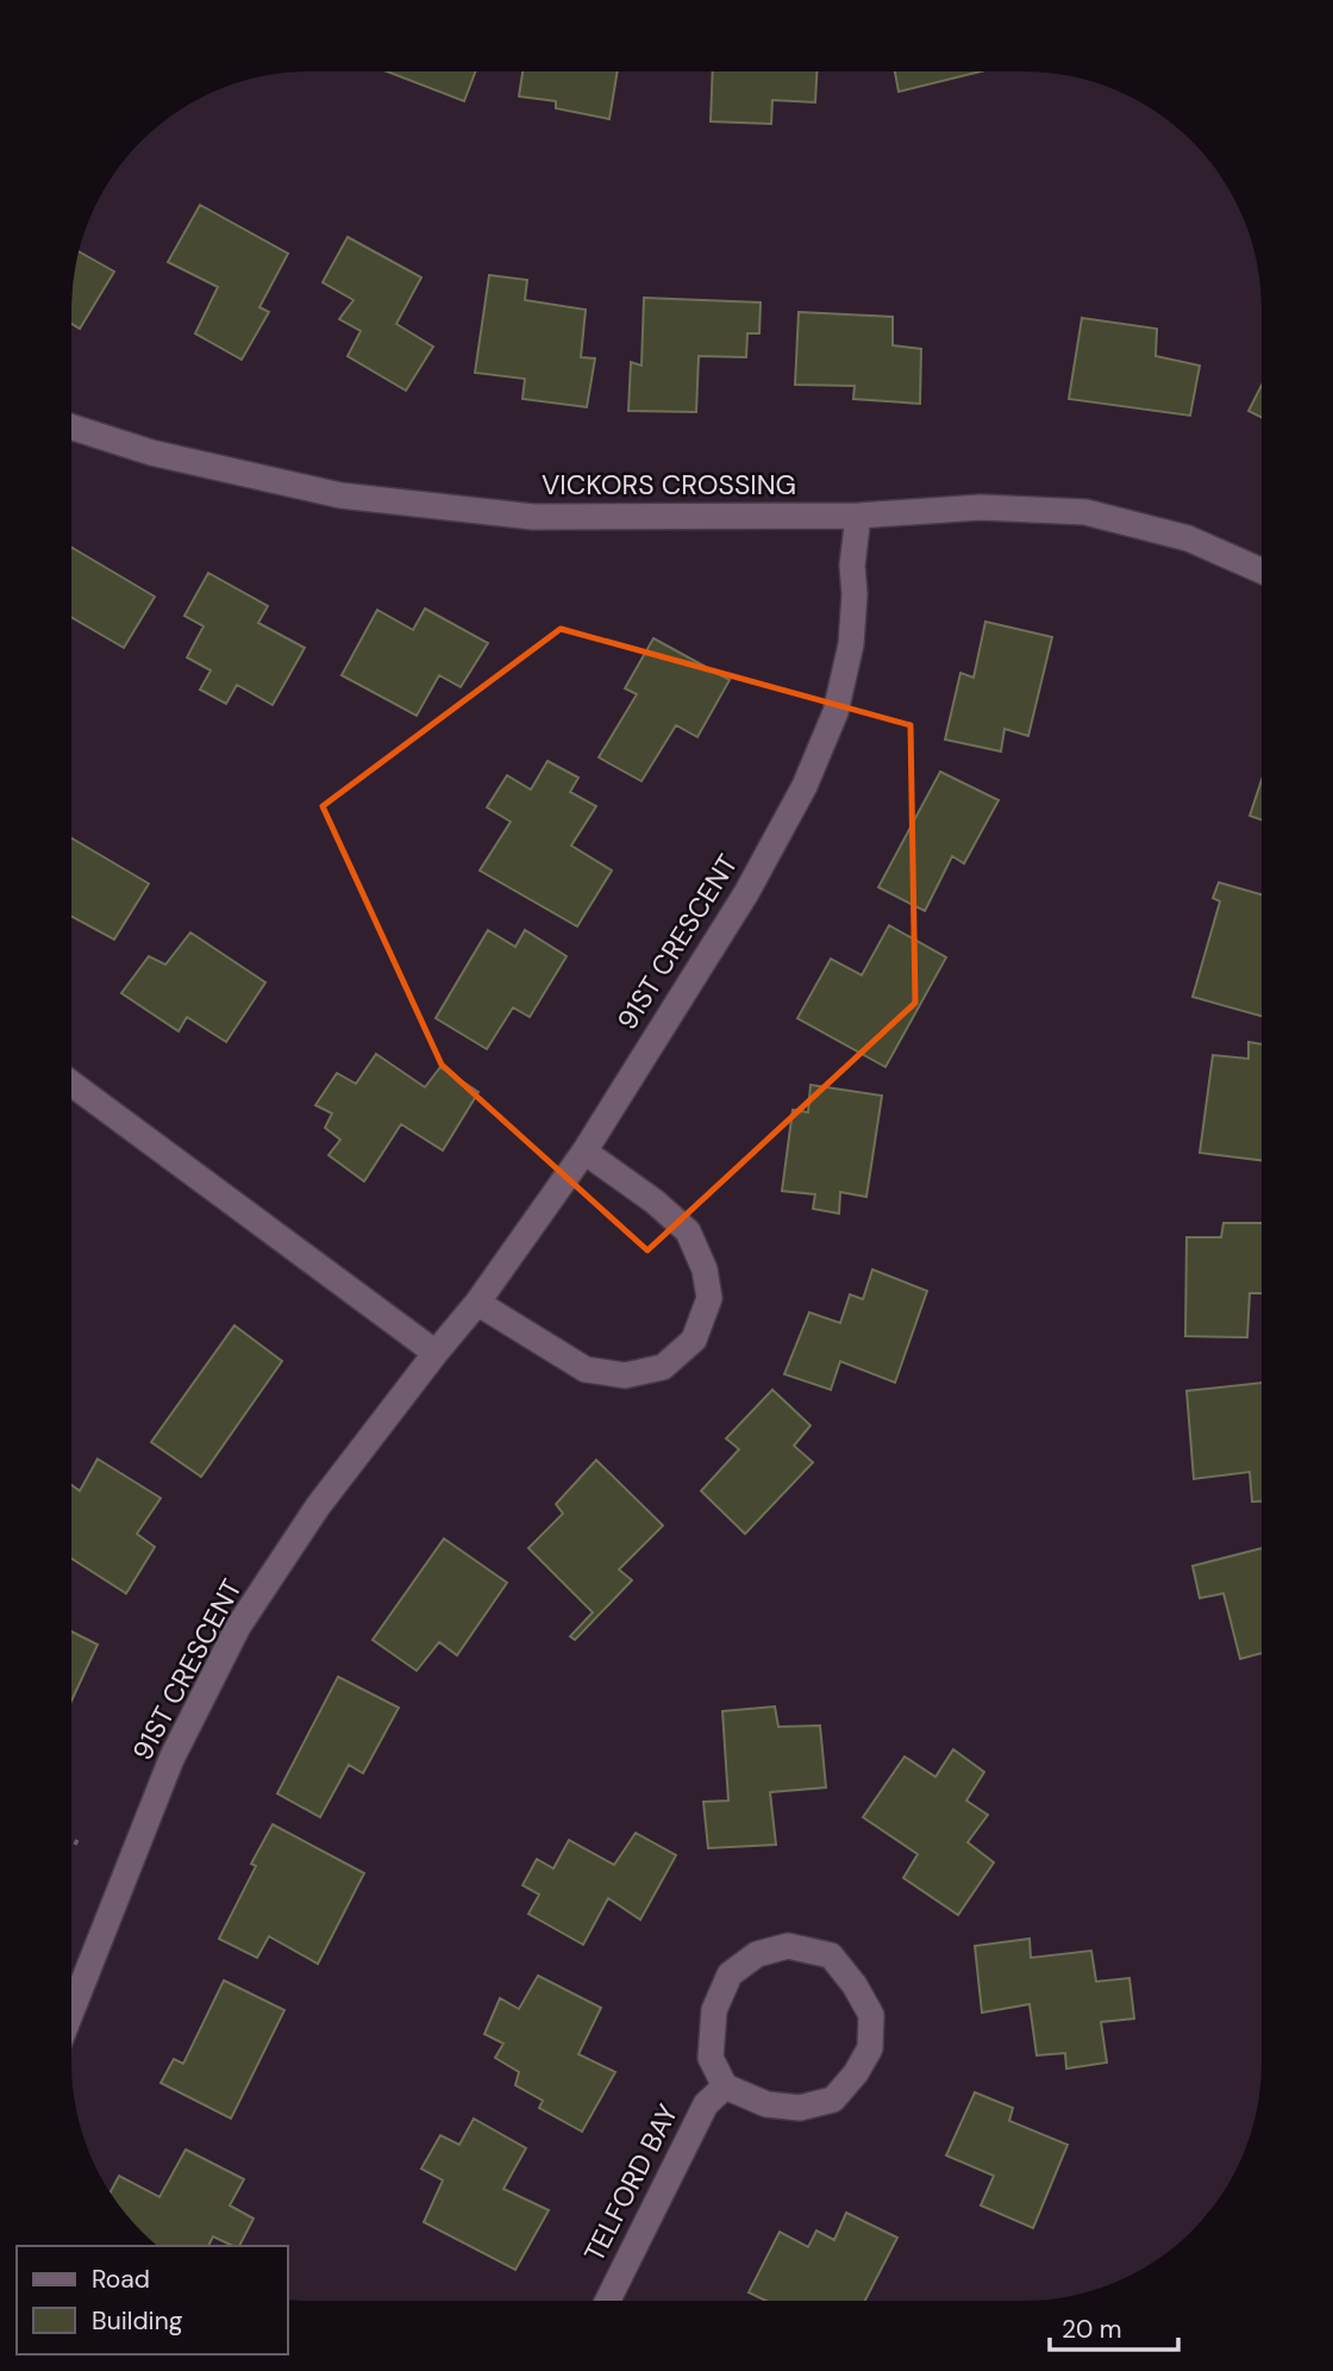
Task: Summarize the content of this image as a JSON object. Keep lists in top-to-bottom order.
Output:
{
  "streets": {
    "street": ["VICKORS CROSSING", "91ST CRESCENT", "TELFORD BAY"]
  },
  "crossings": [
    ["VICKORS CROSSING", "91ST CRESCENT"]
  ],
  "legend": ["Road", "Building"],
  "scale_bar": "20 m"
}
